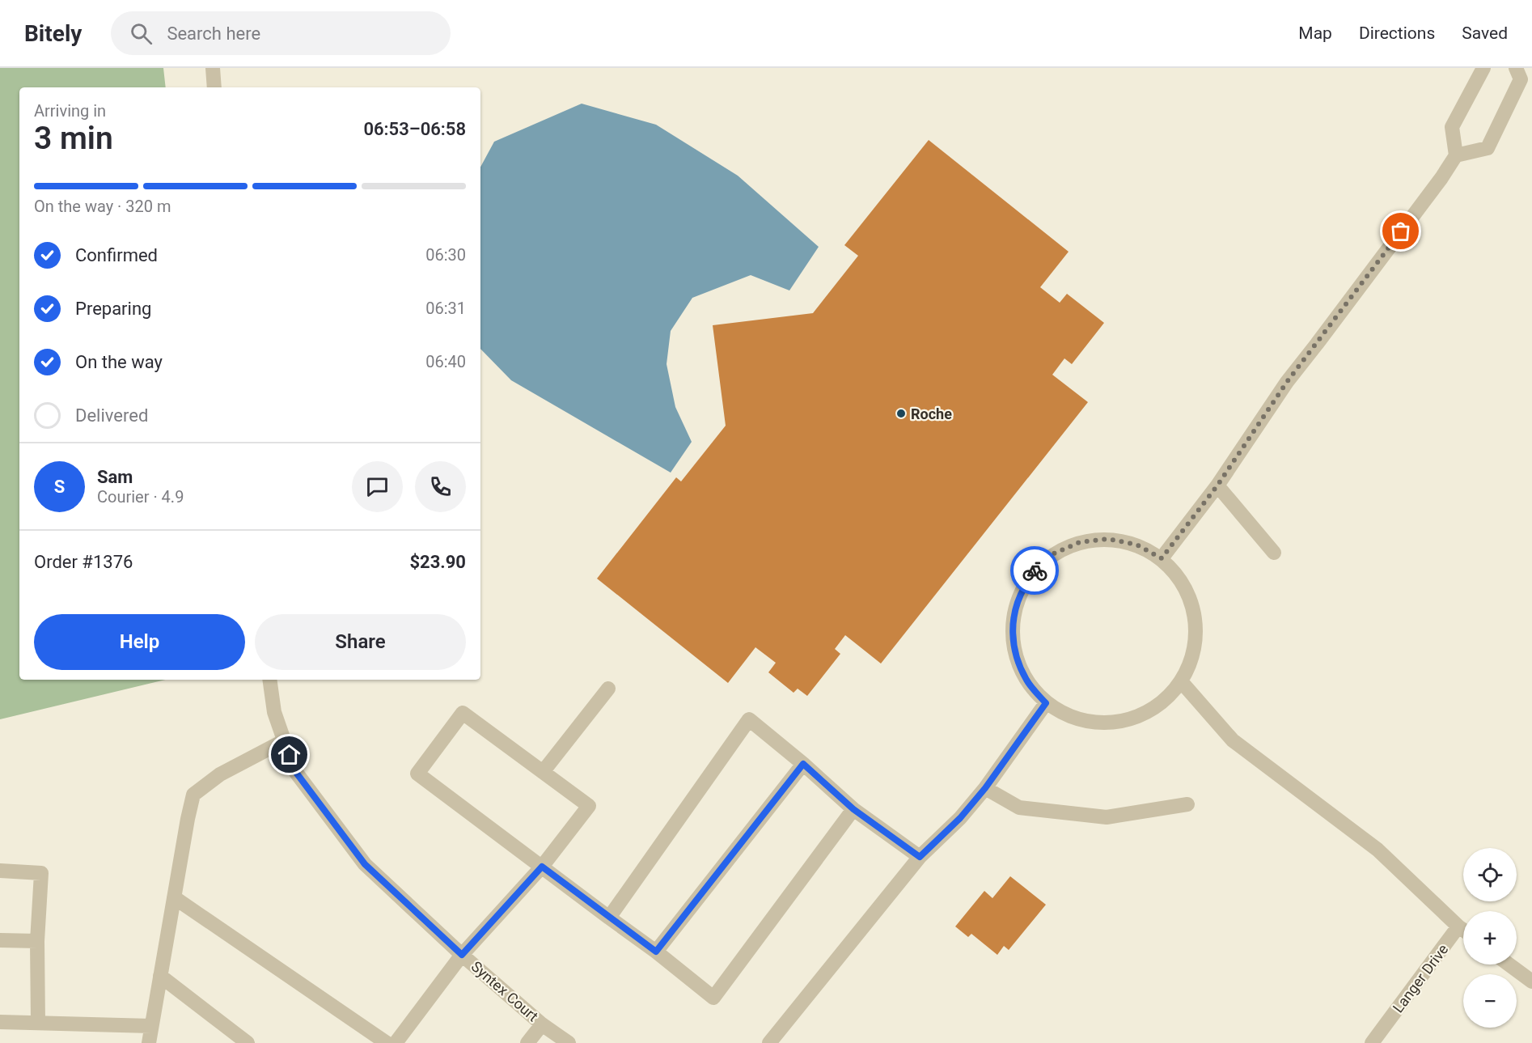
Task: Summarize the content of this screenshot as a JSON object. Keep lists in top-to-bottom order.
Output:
{
  "streets": {
    "street": ["Langer Drive", "Syntex Court"]
  },
  "places": ["Roche"],
  "page": {
    "header": "Bitely",
    "search": "Search here",
    "nav": ["Map", "Directions", "Saved"],
    "heading": ["3 min", "Arriving in", "06:53–06:58"],
    "panel": [
      "Sam",
      "Courier · 4.9",
      "Order #1376",
      "$23.90"
    ],
    "bar": "On the way · 320 m",
    "list": [
      ["Confirmed", "06:30"],
      ["Preparing", "06:31"],
      ["On the way", "06:40"],
      "Delivered"
    ],
    "round": "S",
    "buttons": ["Help", "Share"],
    "map_buttons": ["+", "−"]
  }
}
